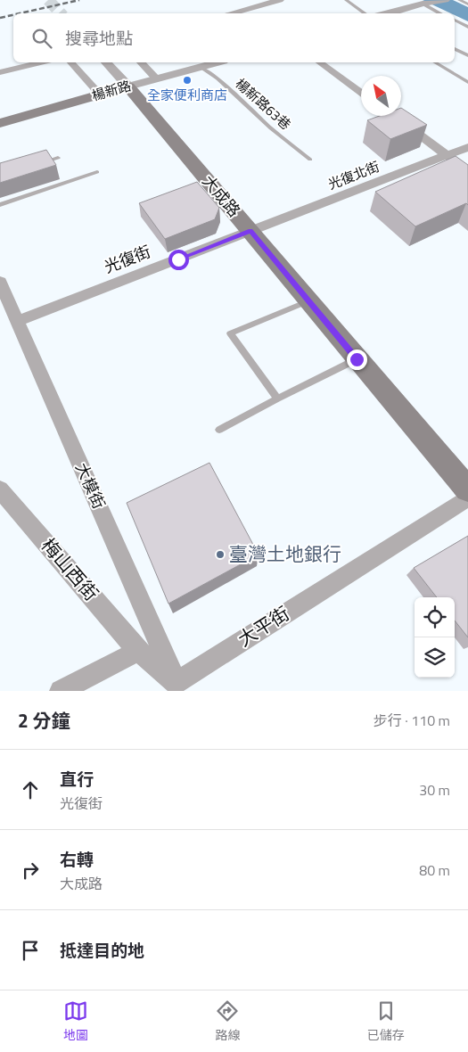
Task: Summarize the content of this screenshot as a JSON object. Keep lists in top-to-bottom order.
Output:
{
  "streets": {
    "main road": ["楊新路", "大成路"],
    "street": [
      "光復北街",
      "光復街",
      "大模街",
      "梅山西街",
      "大平街"
    ],
    "lane": ["楊新路63巷"]
  },
  "crossings": [
    ["楊新路", "楊新路63巷"],
    ["楊新路", "大成路"],
    ["光復北街", "大成路"],
    ["光復北街", "光復街"],
    ["大成路", "光復街"],
    ["光復街", "大模街"],
    ["大模街", "大平街"]
  ],
  "places": ["全家便利商店", "臺灣土地銀行"],
  "north": "top left",
  "page": {
    "search": "搜尋地點",
    "heading": ["2 分鐘", "步行 · 110 m"],
    "list": [
      ["直行", "光復街", "30 m"],
      ["右轉", "大成路", "80 m"],
      "抵達目的地"
    ],
    "nav": ["地圖", "路線", "已儲存"]
  }
}
